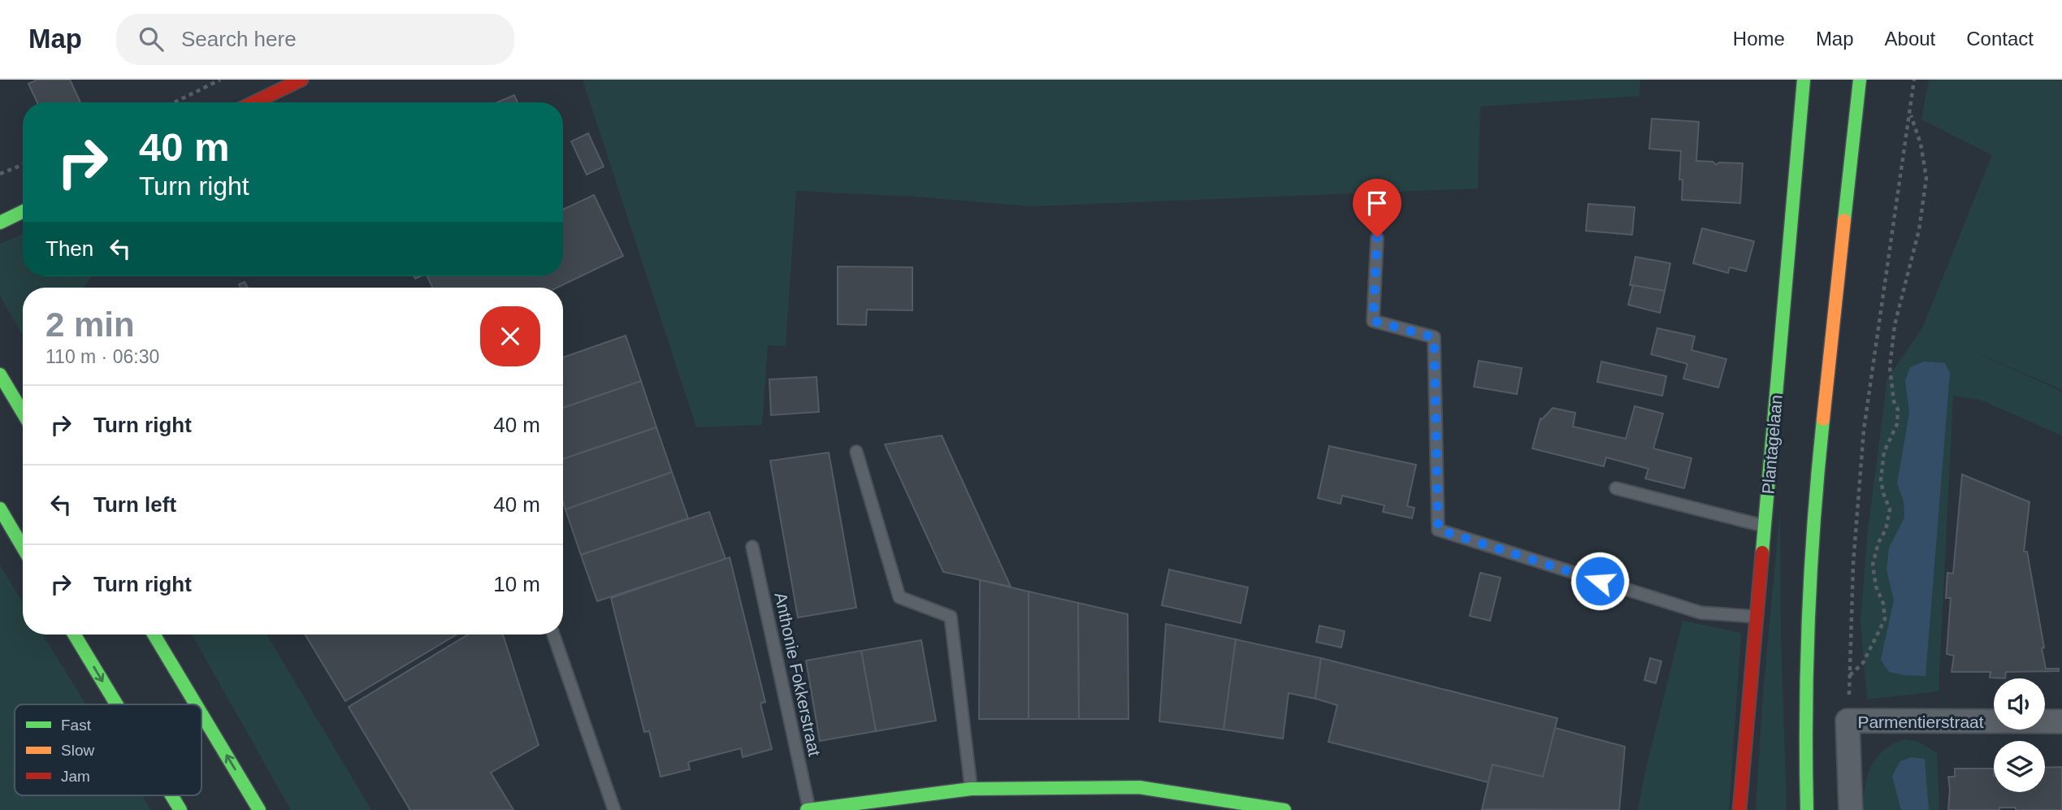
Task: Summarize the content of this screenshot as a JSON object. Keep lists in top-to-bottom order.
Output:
{
  "streets": {
    "main road": ["Plantagelaan", "Anthonie Fokkerstraat"],
    "street": ["Parmentierstraat"]
  },
  "legend": ["Fast", "Slow", "Jam"],
  "page": {
    "header": "Map",
    "search": "Search here",
    "nav": [
      "Home",
      "Map",
      "About",
      "Contact"
    ],
    "turn": ["40 m", "Turn right"],
    "then": "Then",
    "heading": ["2 min", "110 m · 06:30"],
    "list": [
      {
        "name": "Turn right",
        "value": "40 m"
      },
      {
        "name": "Turn left",
        "value": "40 m"
      },
      {
        "name": "Turn right",
        "value": "10 m"
      }
    ]
  }
}
